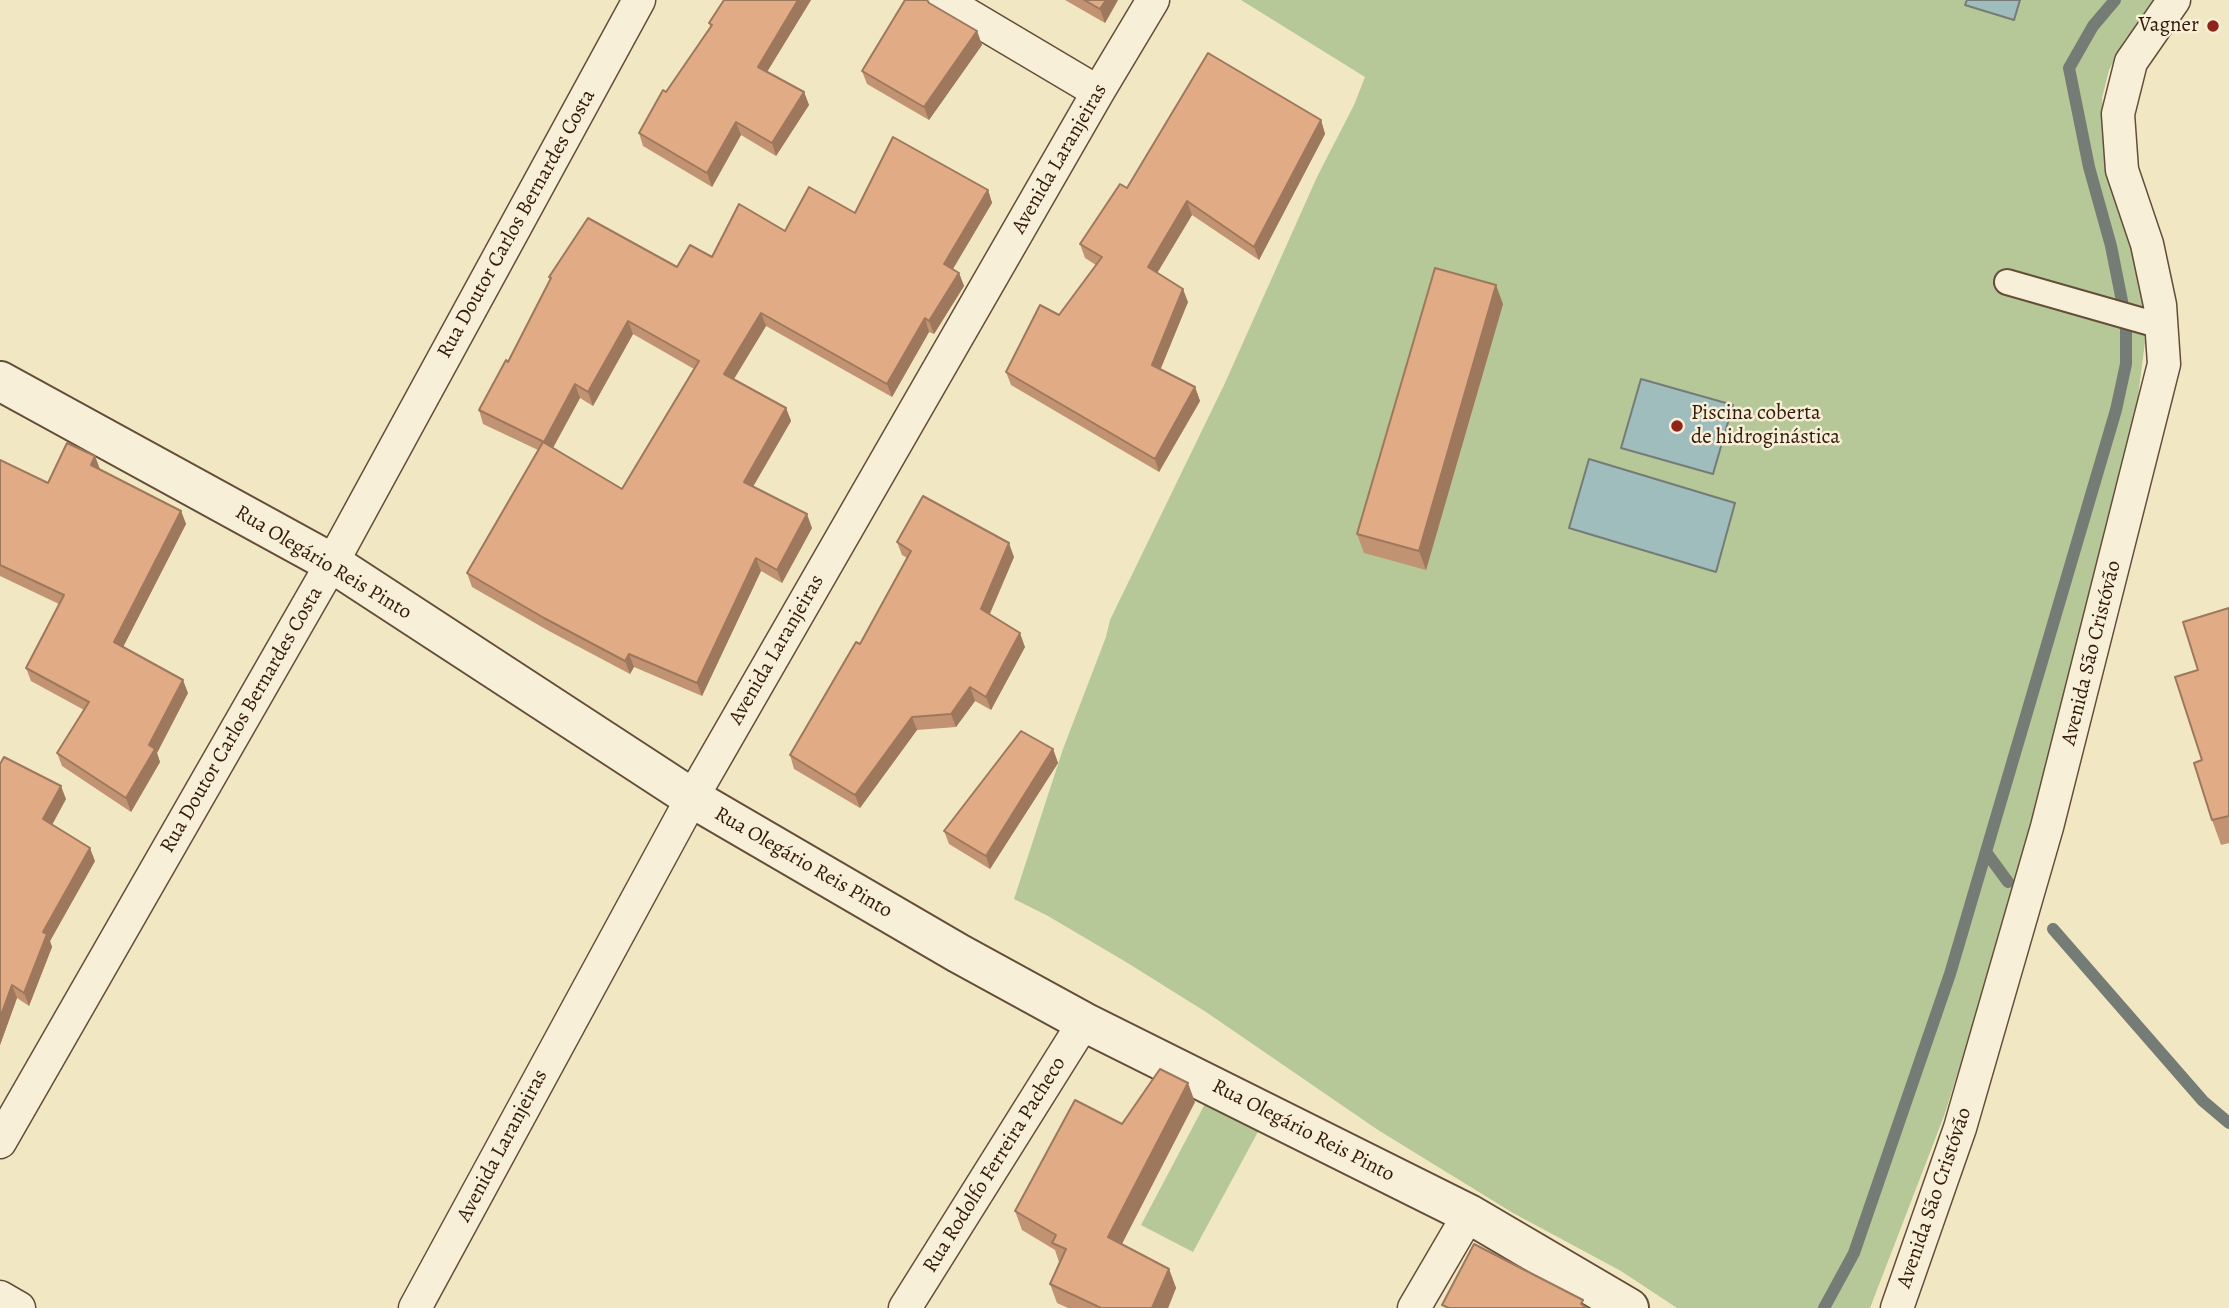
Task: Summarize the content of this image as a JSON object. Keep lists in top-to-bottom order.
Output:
{
  "streets": {
    "street": [
      "Avenida Laranjeiras",
      "Rua Doutor Carlos Bernardes Costa",
      "Rua Olegário Reis Pinto",
      "Avenida São Cristóvão",
      "Rua Rodolfo Ferreira Pacheco"
    ]
  },
  "crossings": [
    ["Avenida Laranjeiras", "Rua Olegário Reis Pinto"],
    ["Rua Doutor Carlos Bernardes Costa", "Rua Olegário Reis Pinto"],
    ["Rua Olegário Reis Pinto", "Rua Rodolfo Ferreira Pacheco"]
  ],
  "places": ["Vagner", "Piscina coberta de hidroginástica"]
}
